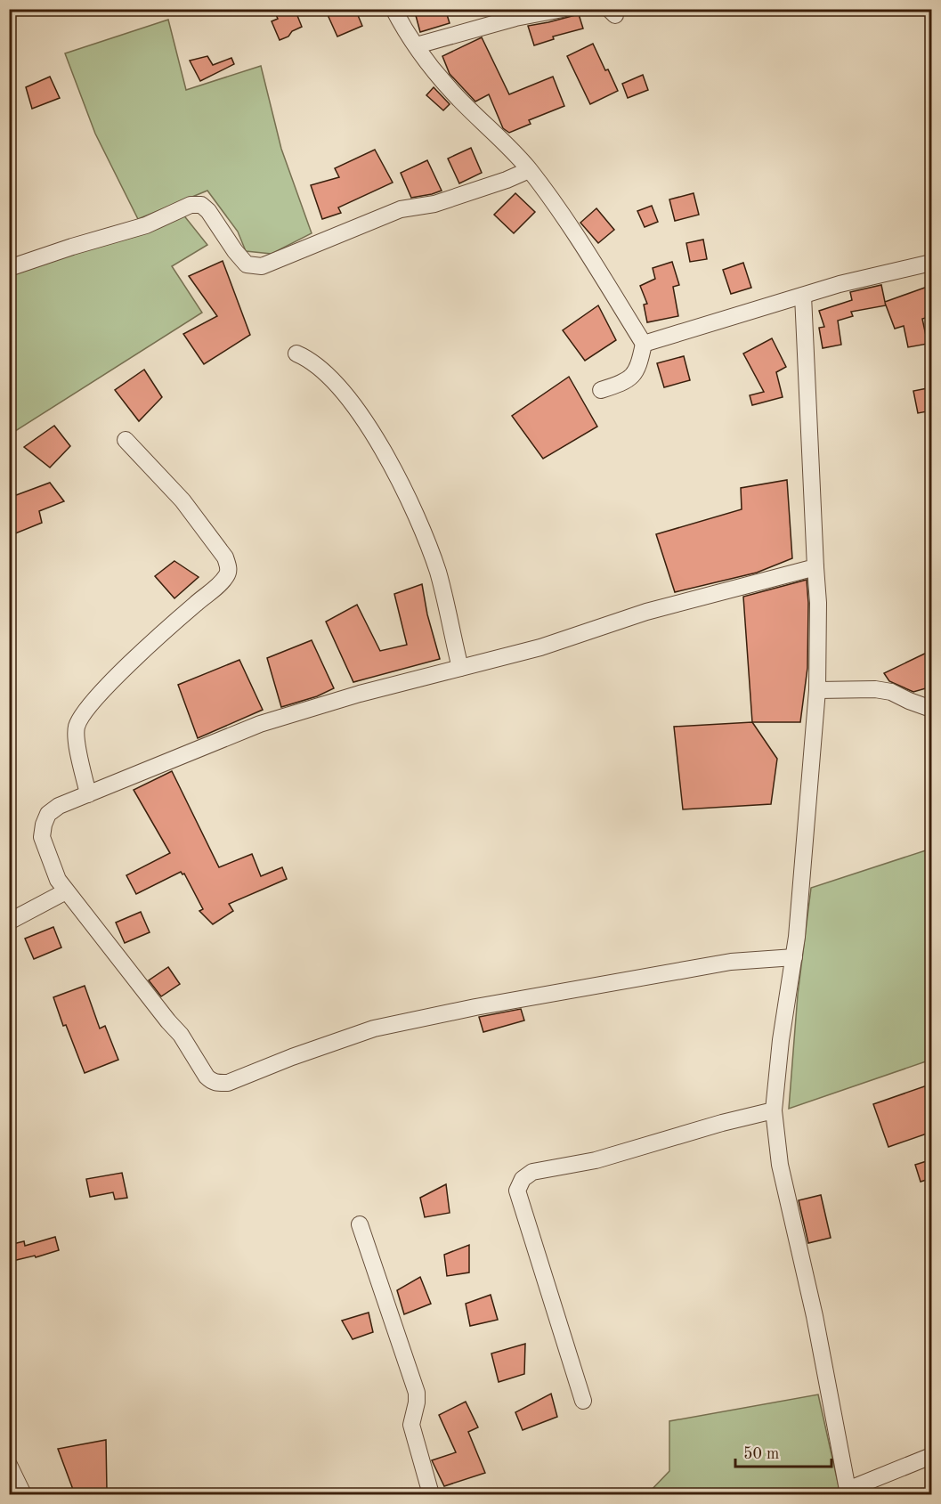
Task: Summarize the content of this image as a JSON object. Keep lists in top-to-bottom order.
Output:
{
  "scale_bar": "50 m"
}
